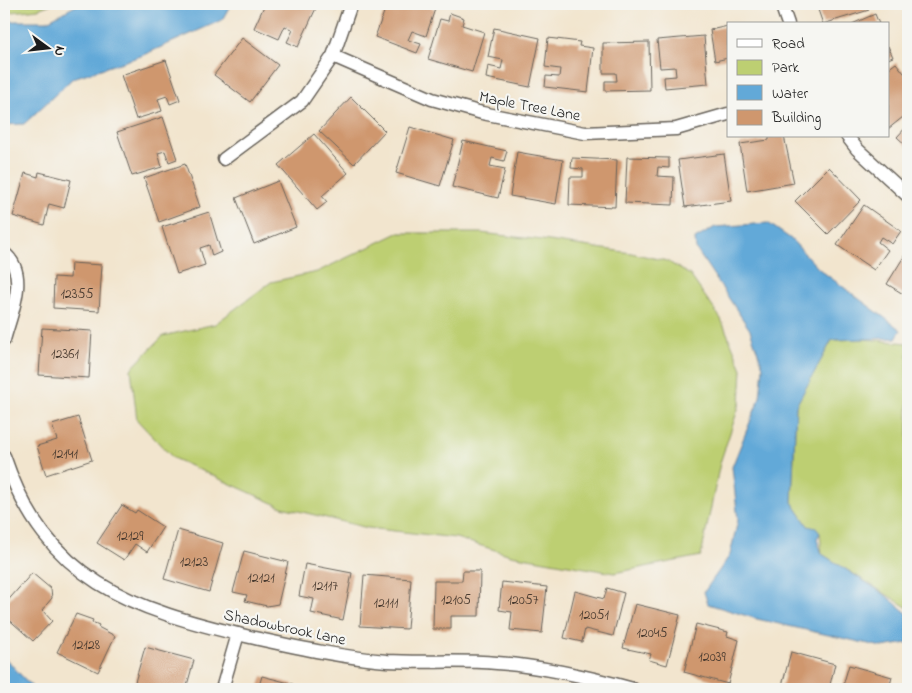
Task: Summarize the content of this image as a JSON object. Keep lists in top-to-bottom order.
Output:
{
  "streets": {
    "street": ["Maple Tree Lane", "Shadowbrook Lane"]
  },
  "house_numbers": [
    "12355",
    "12361",
    "12141",
    "12129",
    "12123",
    "12121",
    "12117",
    "12105",
    "12057",
    "12111",
    "12051",
    "12045",
    "12128",
    "12039"
  ],
  "legend": [
    "Road",
    "Park",
    "Water",
    "Building"
  ],
  "north": "right"
}
